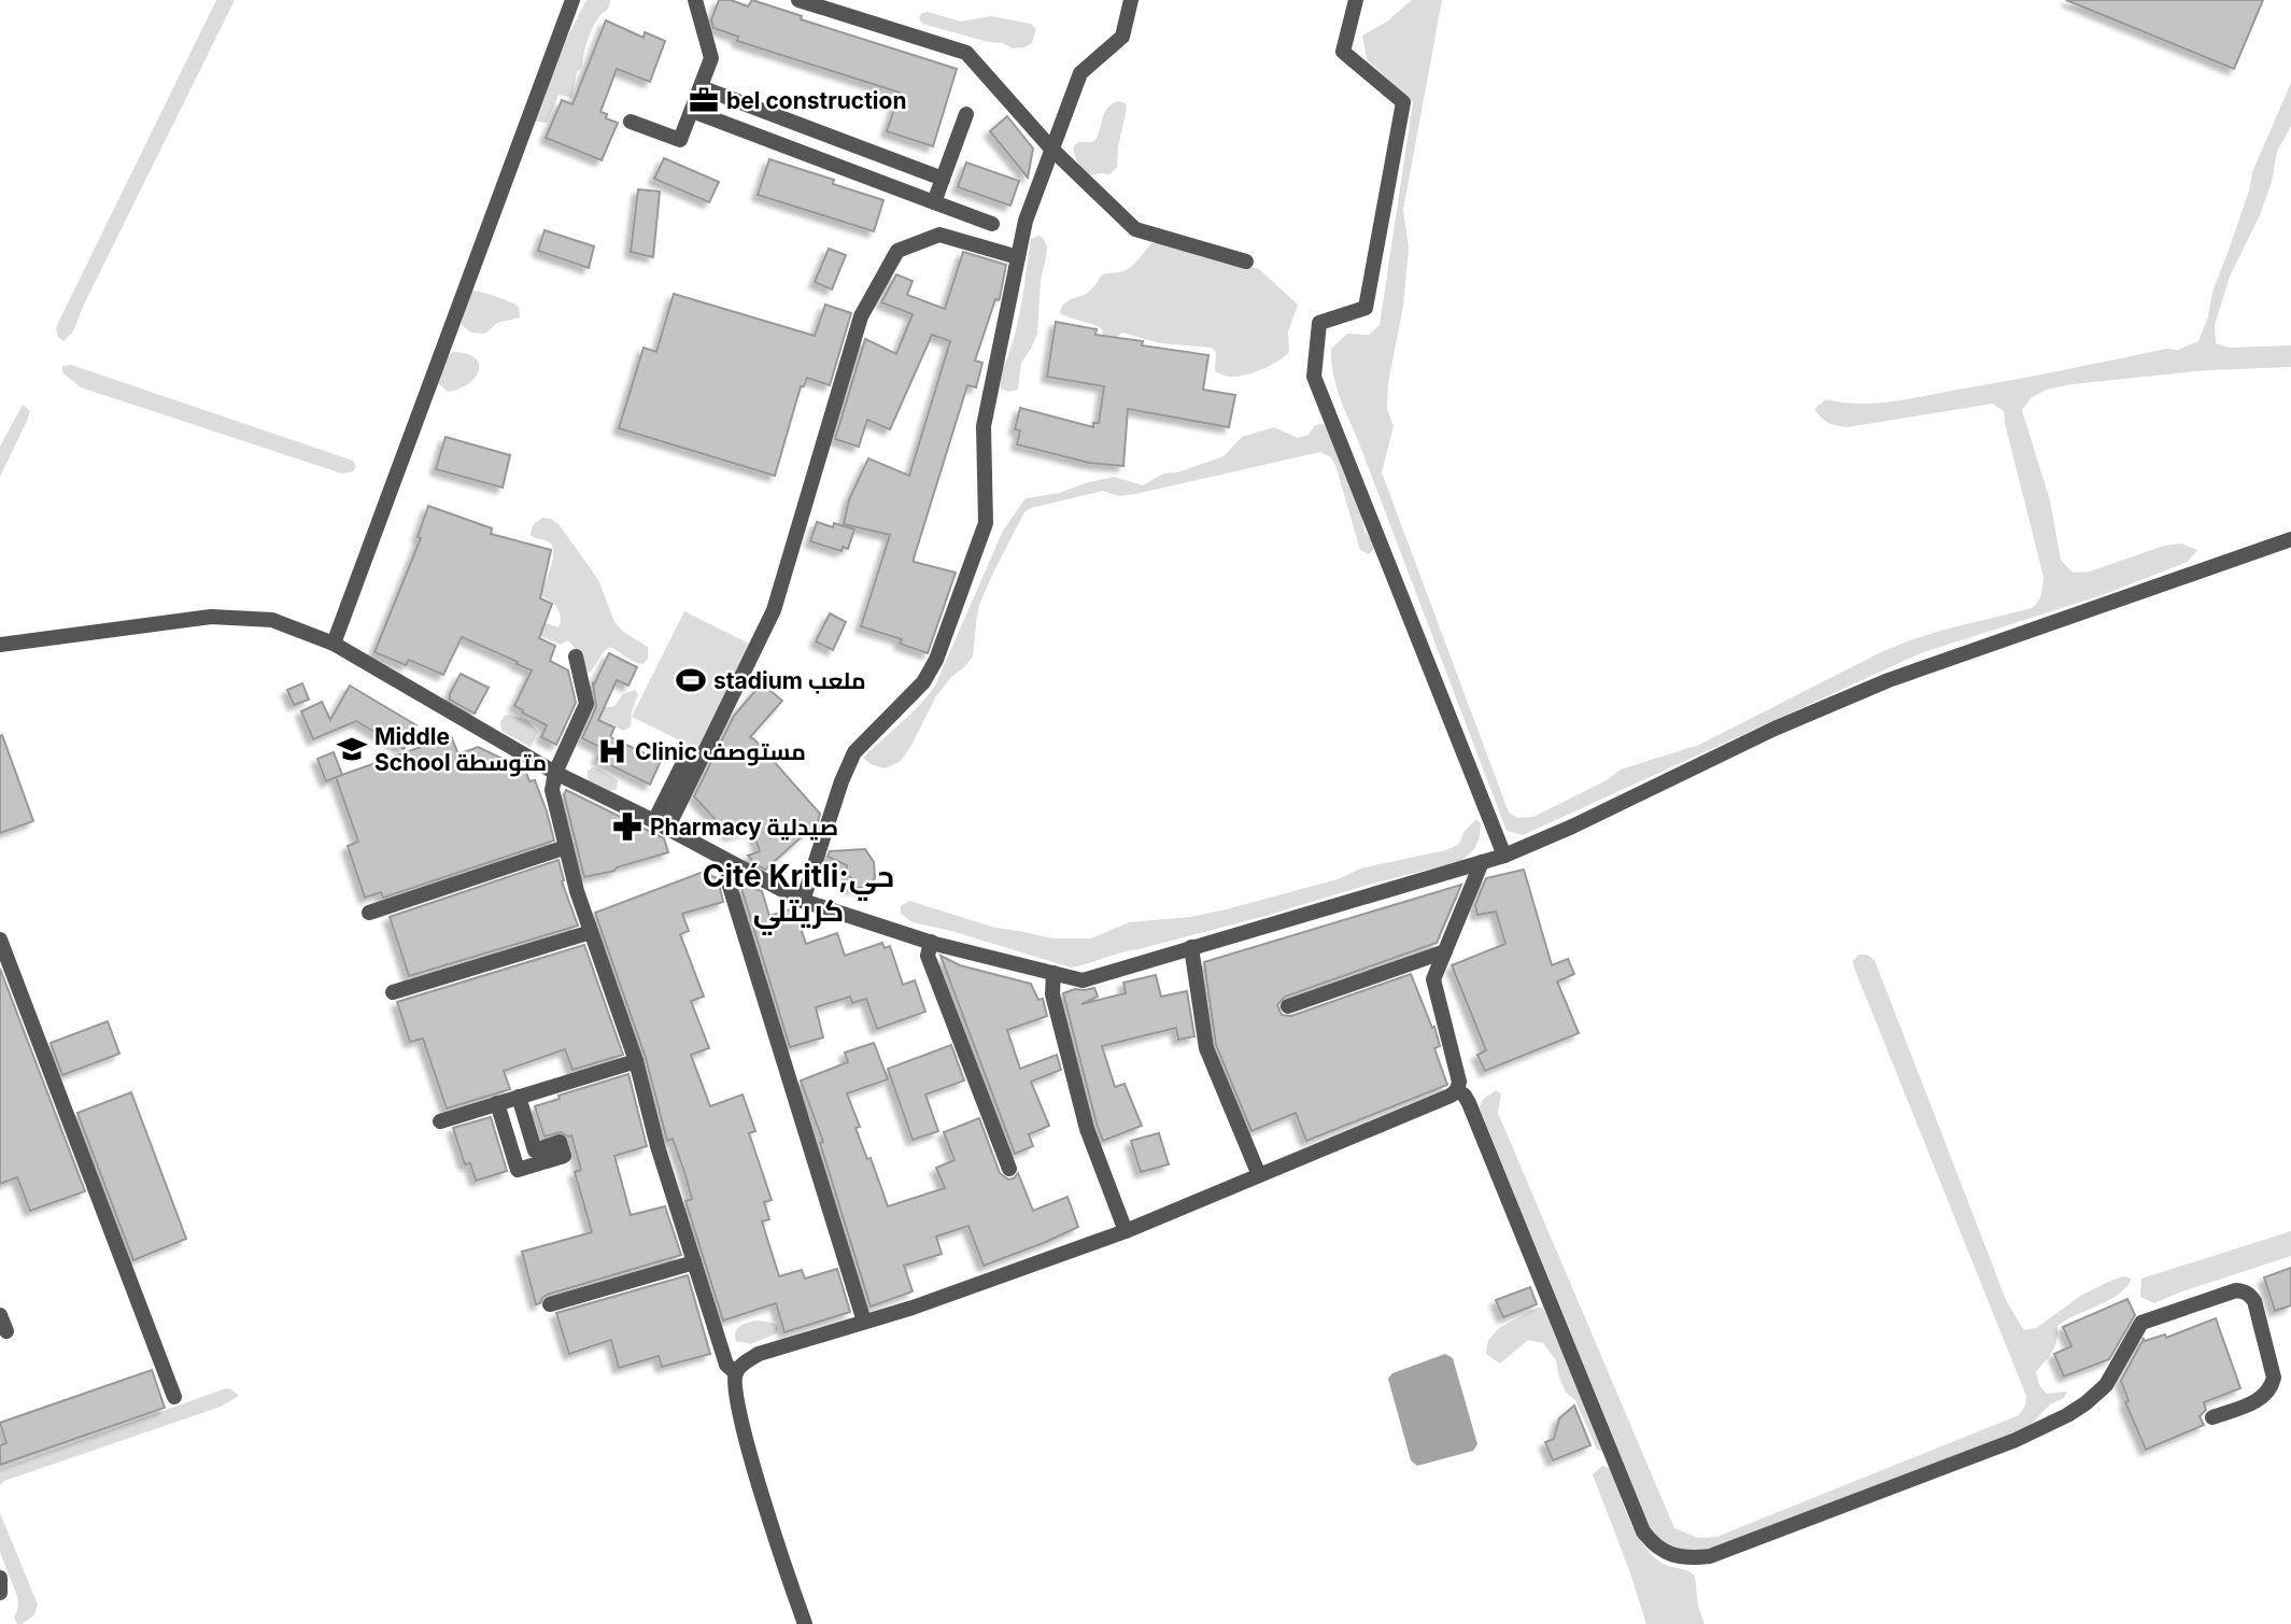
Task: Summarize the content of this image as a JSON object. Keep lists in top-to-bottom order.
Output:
{
  "districts": ["Cité Kritli;حي كريتلي"],
  "places": {
    "office": ["bel construction"],
    "sports": ["stadium ملعب"],
    "school or university": ["Middle School متوسطة"],
    "hospital": ["Clinic مستوصف"],
    "pharmacy": ["Pharmacy صيدلية"]
  }
}
